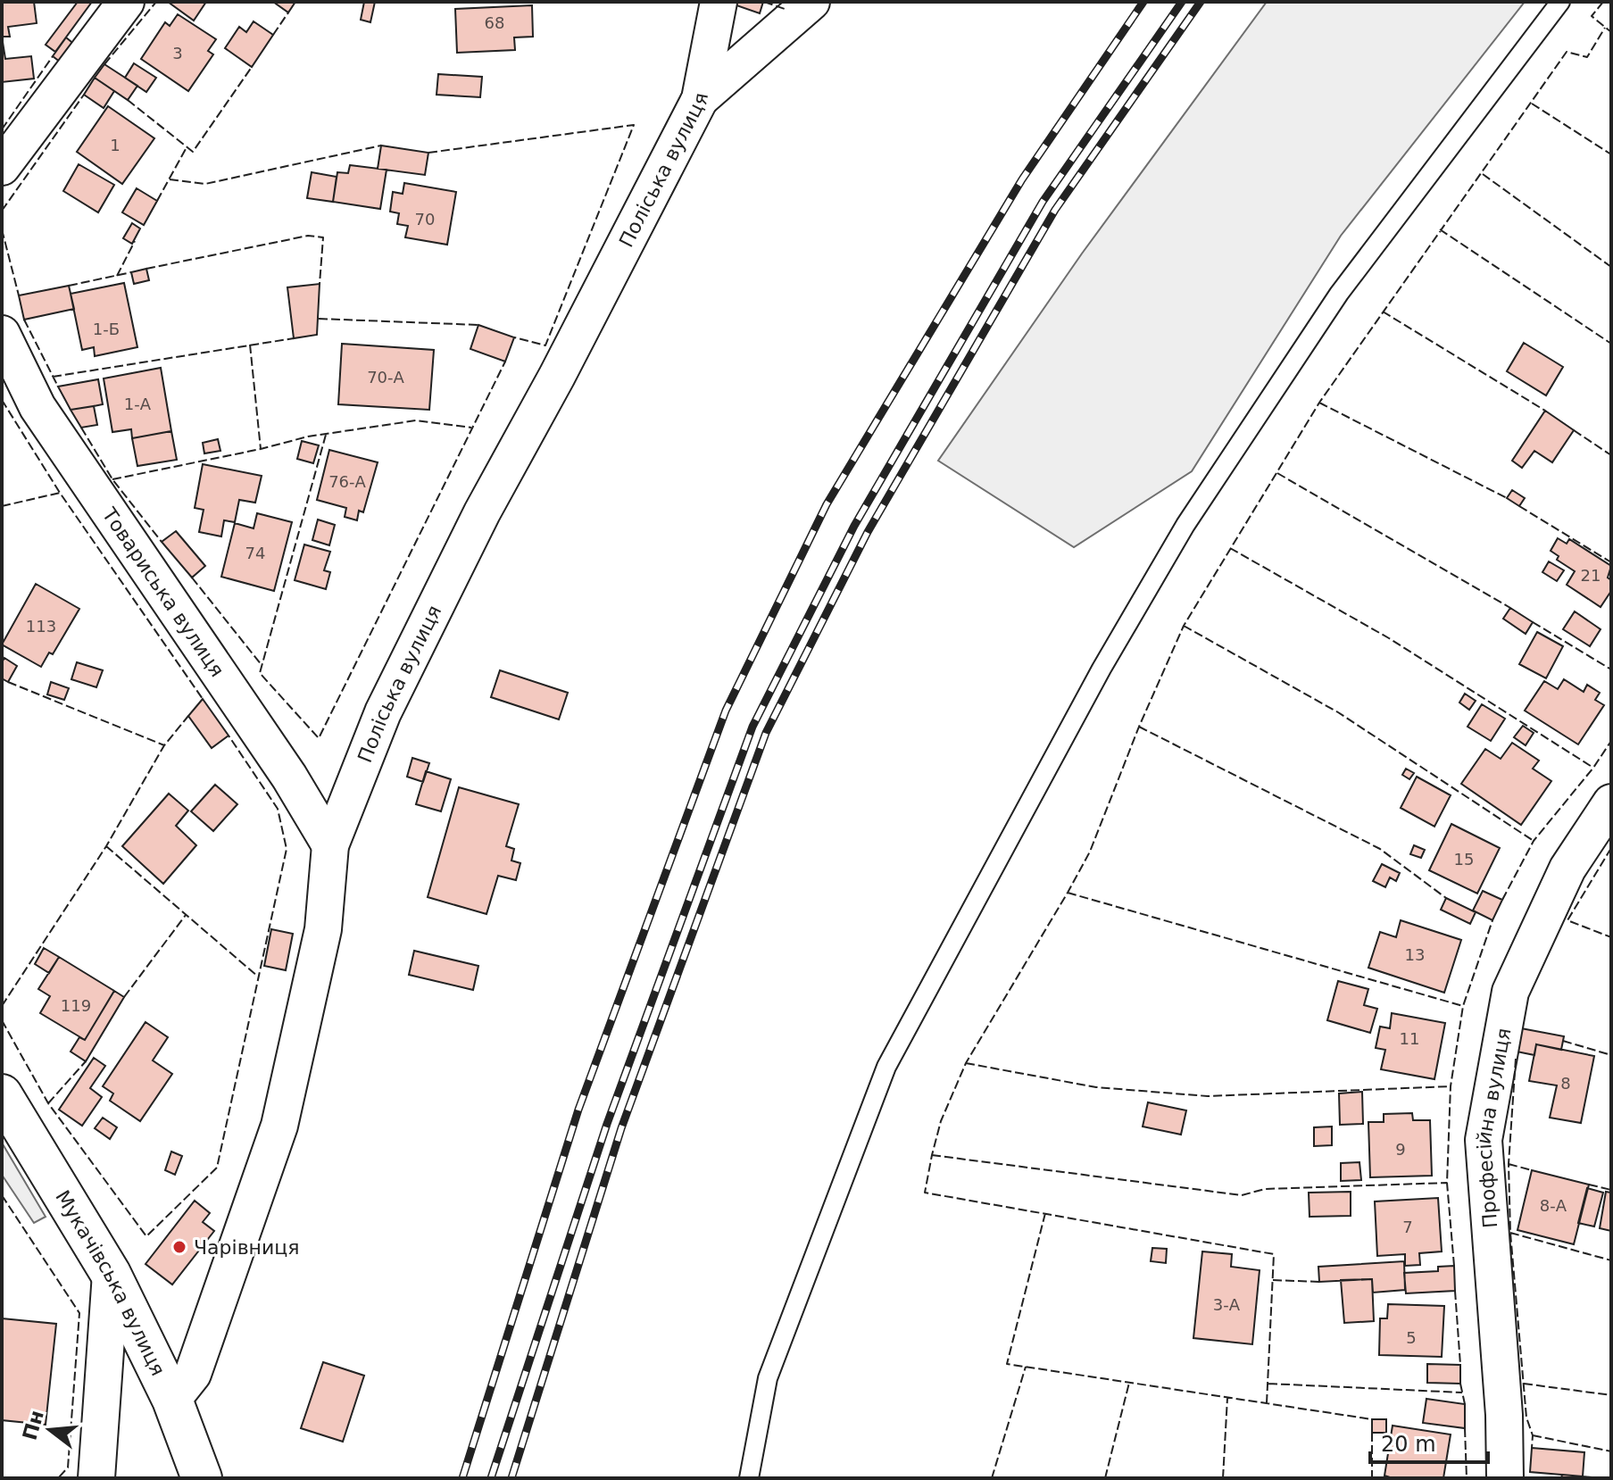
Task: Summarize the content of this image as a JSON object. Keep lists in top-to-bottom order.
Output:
{
  "streets": {
    "street": [
      "Поліська вулиця",
      "Товариська вулиця",
      "Професійна вулиця",
      "Мукачівська вулиця"
    ]
  },
  "crossings": [
    ["Поліська вулиця", "Товариська вулиця"],
    ["Поліська вулиця", "Мукачівська вулиця"]
  ],
  "places": ["Чарівниця"],
  "house_numbers": [
    "68",
    "3",
    "1",
    "70",
    "1-Б",
    "70-А",
    "1-А",
    "76-А",
    "74",
    "21",
    "113",
    "15",
    "13",
    "119",
    "11",
    "8",
    "9",
    "8-А",
    "7",
    "3-А",
    "5"
  ],
  "scale_bar": "20 m",
  "north": "left"
}
